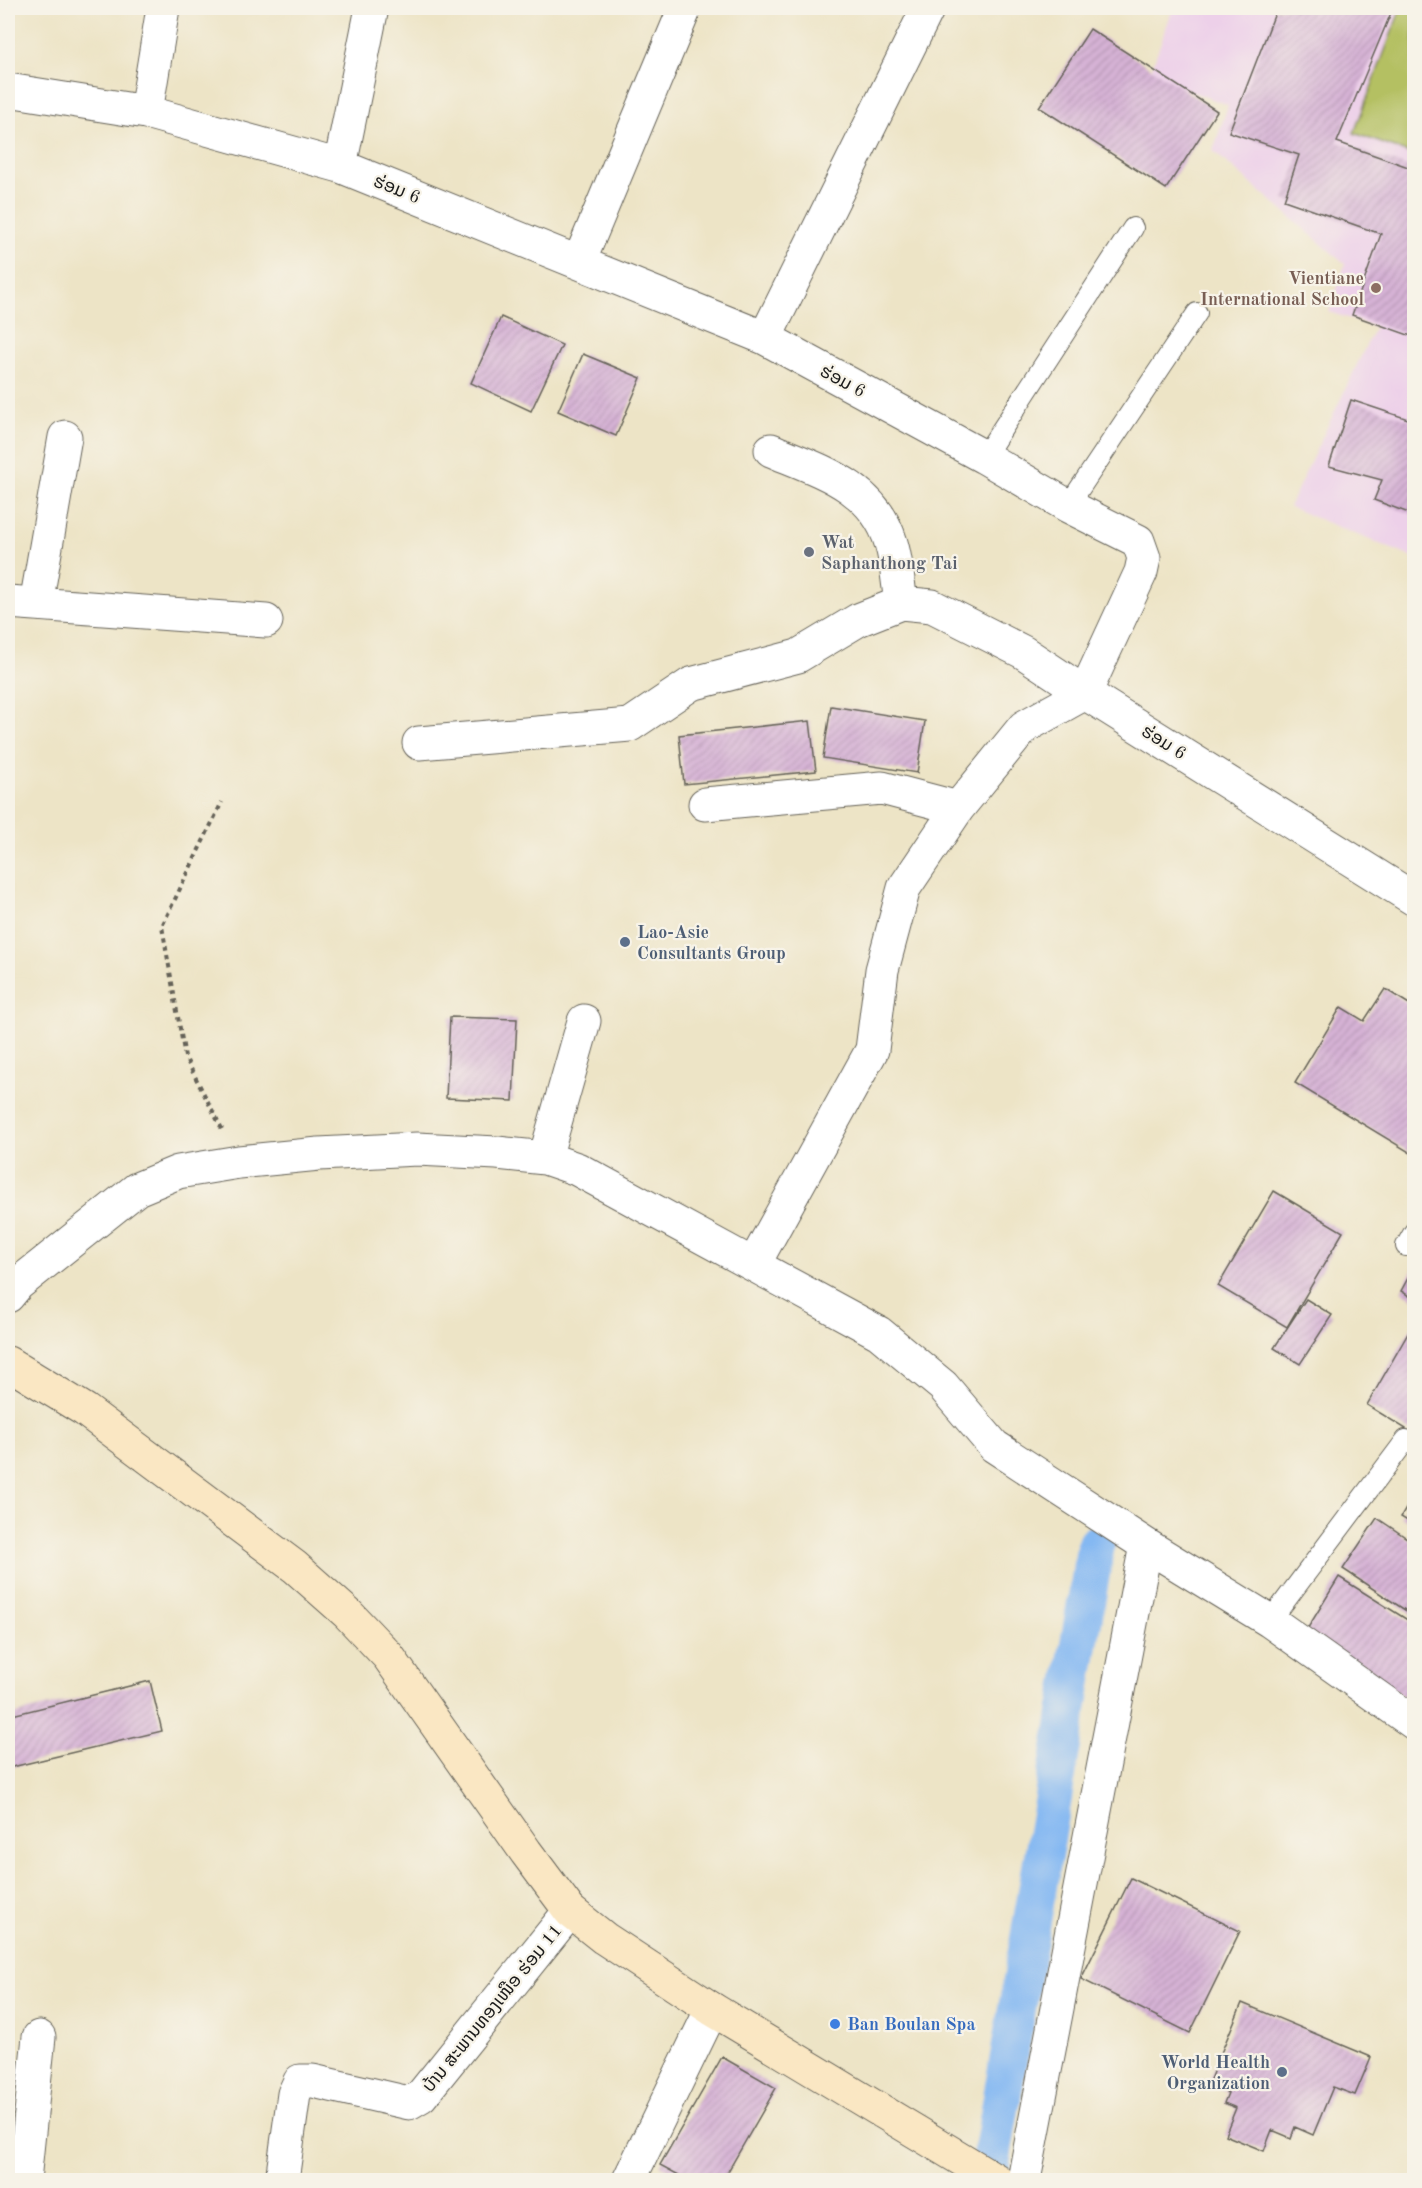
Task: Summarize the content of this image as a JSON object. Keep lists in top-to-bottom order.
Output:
{
  "streets": {
    "street": ["ຮ່ອມ 6", "ບ້ານ ສະພານທອງເໜືອ ຮ່ອມ 11"]
  },
  "places": [
    "Vientiane International School",
    "Wat Saphanthong Tai",
    "Lao-Asie Consultants Group",
    "Ban Boulan Spa",
    "World Health Organization"
  ]
}
